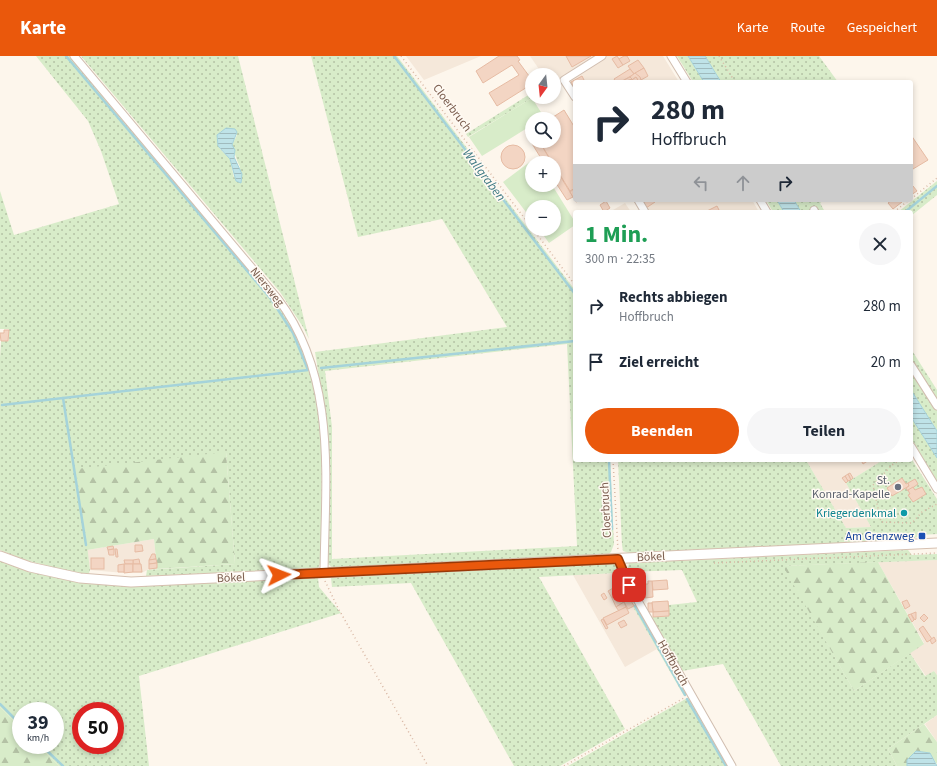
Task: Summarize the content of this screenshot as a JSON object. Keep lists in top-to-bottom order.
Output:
{
  "streets": {
    "main road": ["Bökel"],
    "street": ["Niersweg", "Hoffbruch"],
    "path": ["Cloerbruch"]
  },
  "crossings": [
    ["Cloerbruch", "Bökel"],
    ["Cloerbruch", "Hoffbruch"],
    ["Niersweg", "Bökel"],
    ["Bökel", "Hoffbruch"]
  ],
  "water": ["Wallgraben"],
  "places": {
    "other": ["St. Konrad-Kapelle", "Kriegerdenkmal"],
    "transit": ["Am Grenzweg"]
  },
  "north": "bottom",
  "page": {
    "header": "Karte",
    "nav": ["Karte", "Route", "Gespeichert"],
    "map_buttons": ["+", "−"],
    "turn": ["280 m", "Hoffbruch"],
    "heading": ["1 Min.", "300 m · 22:35"],
    "list": [
      {
        "name": "Rechts abbiegen",
        "note": "Hoffbruch",
        "value": "280 m"
      },
      {
        "name": "Ziel erreicht",
        "value": "20 m"
      }
    ],
    "buttons": ["Beenden", "Teilen"],
    "speed": "39 km/h",
    "limit": "50"
  }
}
